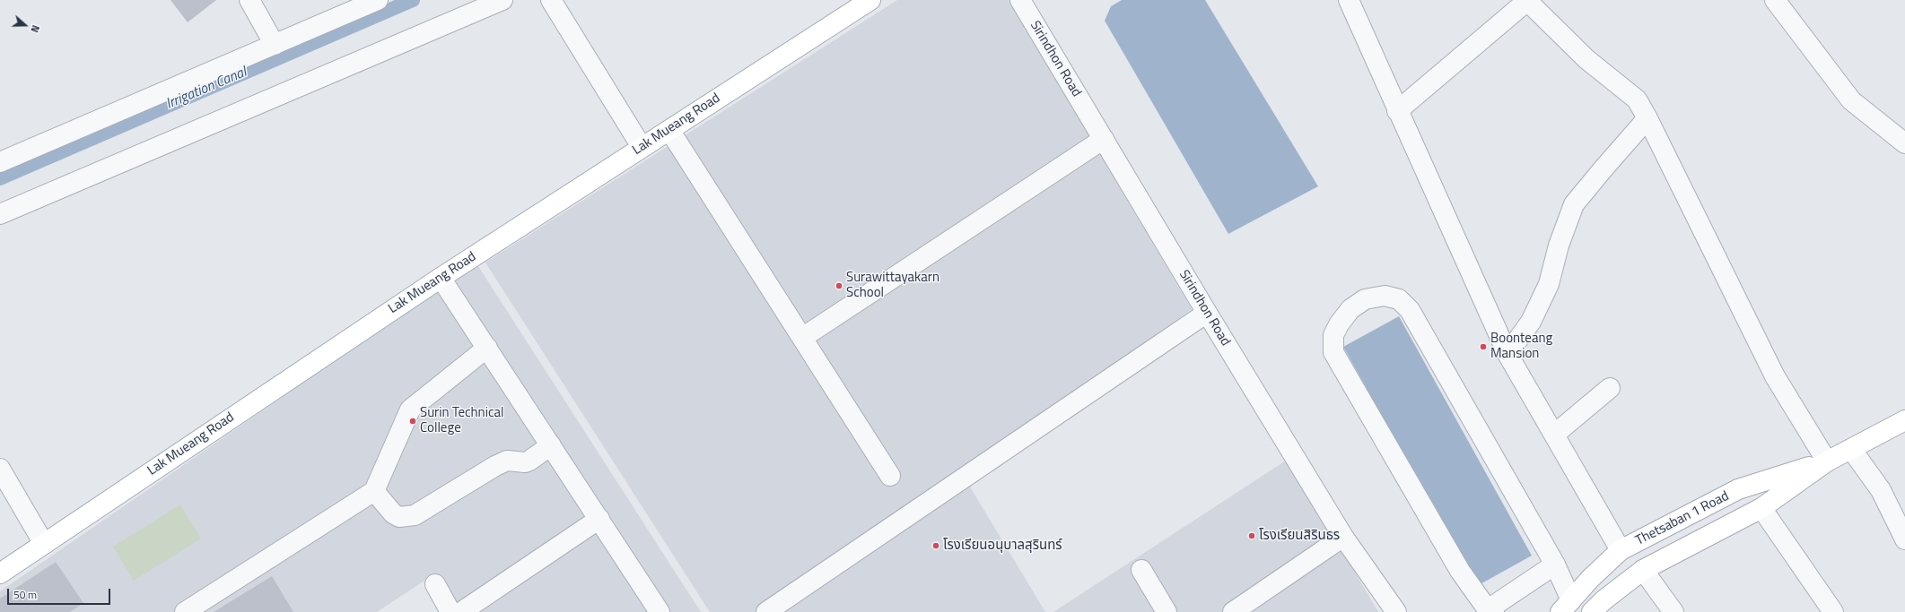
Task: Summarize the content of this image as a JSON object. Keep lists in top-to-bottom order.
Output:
{
  "streets": {
    "main road": ["Lak Mueang Road", "Thetsaban 1 Road"],
    "street": ["Sirindhon Road"]
  },
  "water": ["Irrigation Canal"],
  "places": [
    "Surawittayakarn School",
    "Boonteang Mansion",
    "Surin Technical College",
    "โรงเรียนสิรินธร",
    "โรงเรียนอนุบาลสุรินทร์"
  ],
  "scale_bar": "50 m",
  "north": "right"
}
